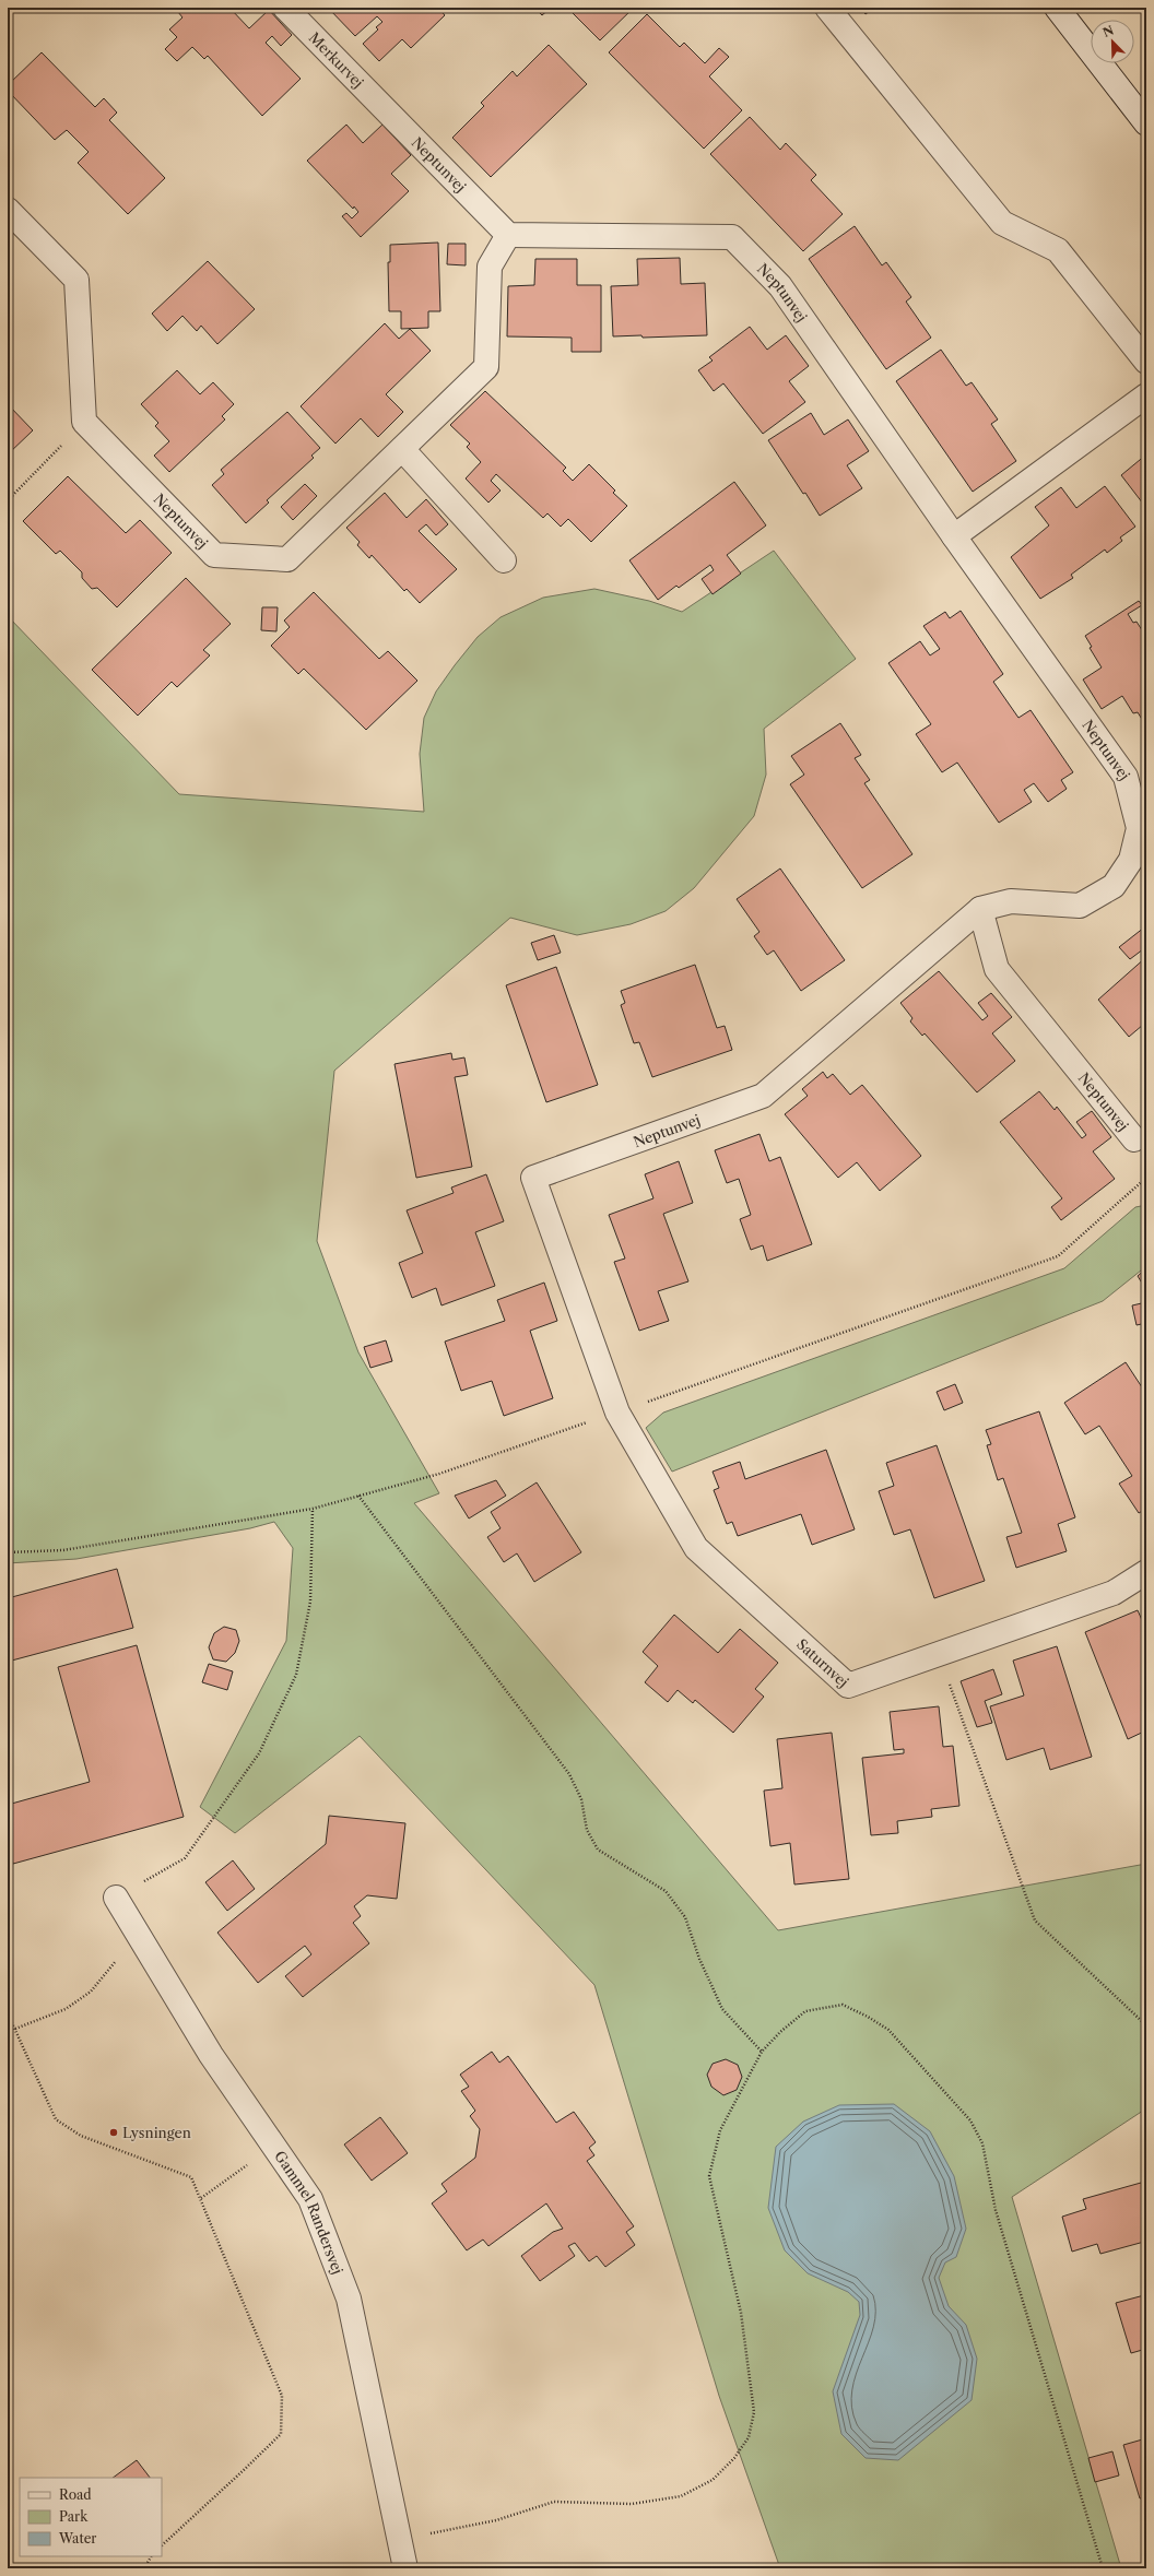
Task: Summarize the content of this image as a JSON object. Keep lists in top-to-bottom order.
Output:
{
  "streets": {
    "street": [
      "Merkurvej",
      "Neptunvej",
      "Saturnvej",
      "Gammel Randersvej"
    ]
  },
  "crossings": [
    ["Merkurvej", "Neptunvej"],
    ["Neptunvej", "Saturnvej"]
  ],
  "places": ["Lysningen"],
  "legend": ["Road", "Park", "Water"],
  "north": "top left"
}
